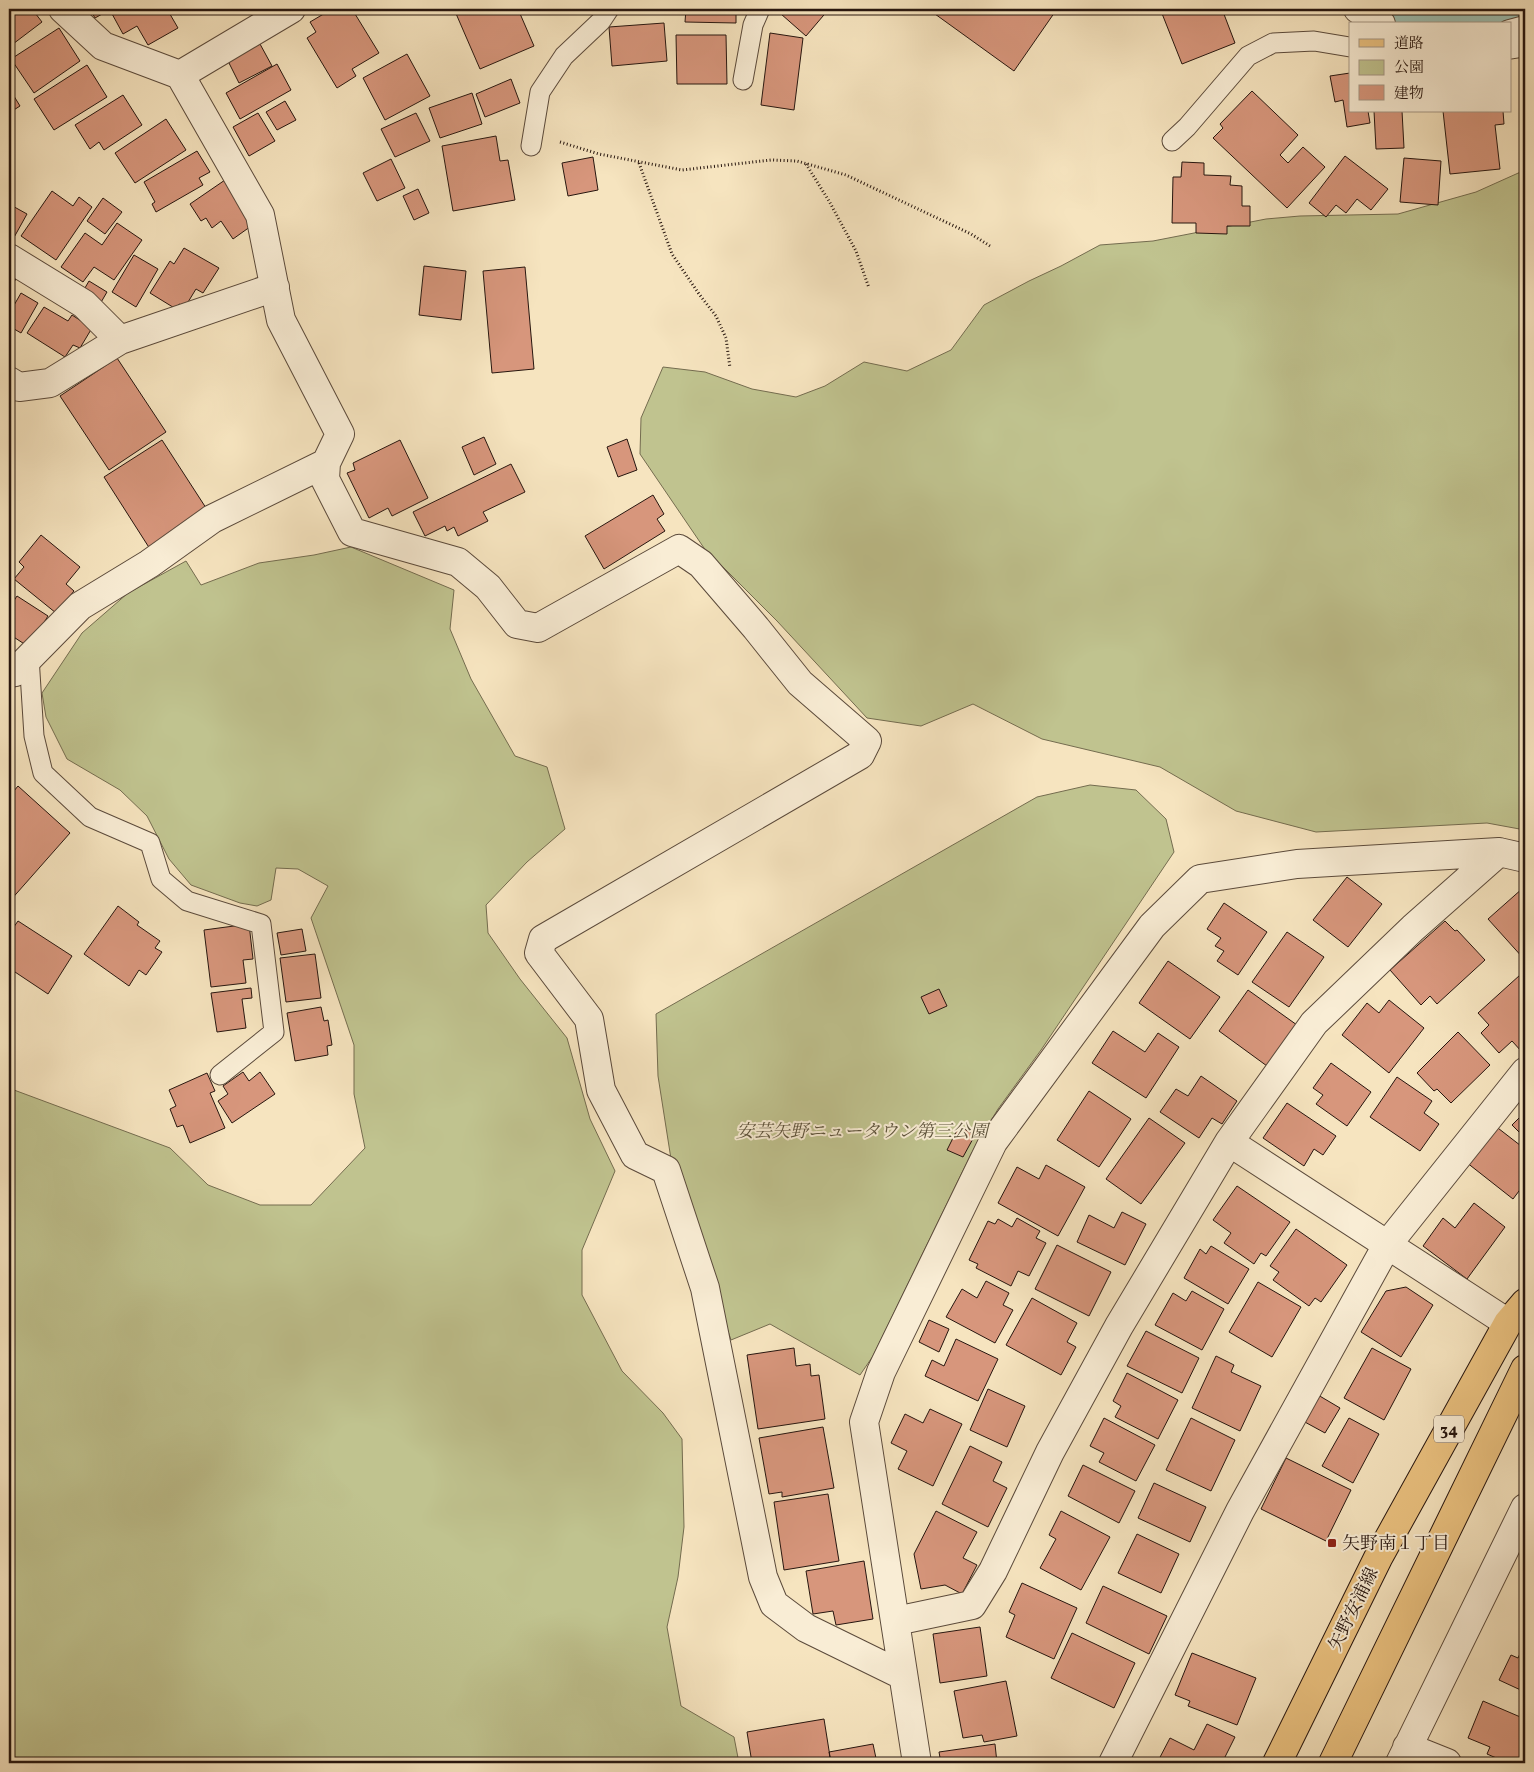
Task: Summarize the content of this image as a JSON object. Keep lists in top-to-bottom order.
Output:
{
  "streets": {
    "main road": ["34", "矢野安浦線"]
  },
  "parks": ["安芸矢野ニュータウン第三公園"],
  "places": {
    "transit": ["矢野南１丁目"]
  },
  "legend": ["道路", "公園", "建物"]
}
